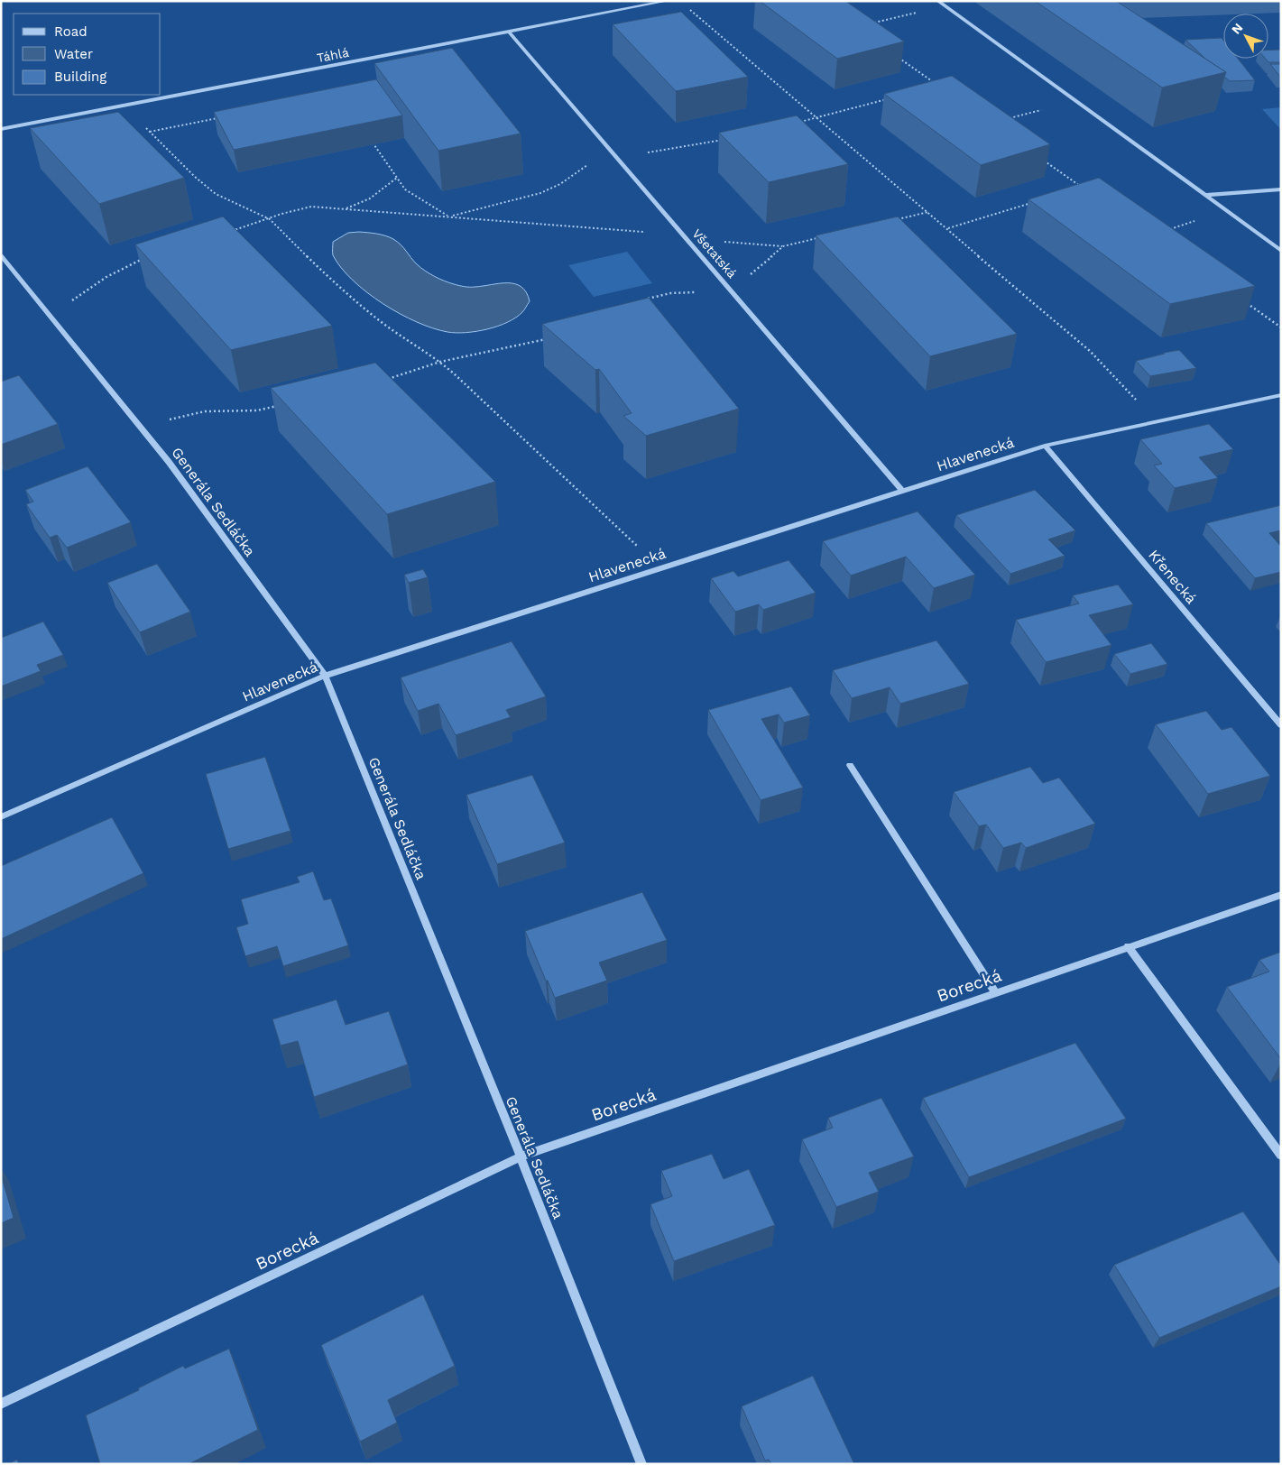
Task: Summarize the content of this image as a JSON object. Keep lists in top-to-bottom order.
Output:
{
  "streets": {
    "street": [
      "Táhlá",
      "Všetatská",
      "Hlavenecká",
      "Generála Sedláčka",
      "Křenecká",
      "Borecká"
    ]
  },
  "crossings": [
    ["Táhlá", "Všetatská"],
    ["Všetatská", "Hlavenecká"],
    ["Hlavenecká", "Generála Sedláčka"],
    ["Hlavenecká", "Křenecká"],
    ["Generála Sedláčka", "Borecká"]
  ],
  "legend": ["Road", "Water", "Building"],
  "north": "top left"
}
